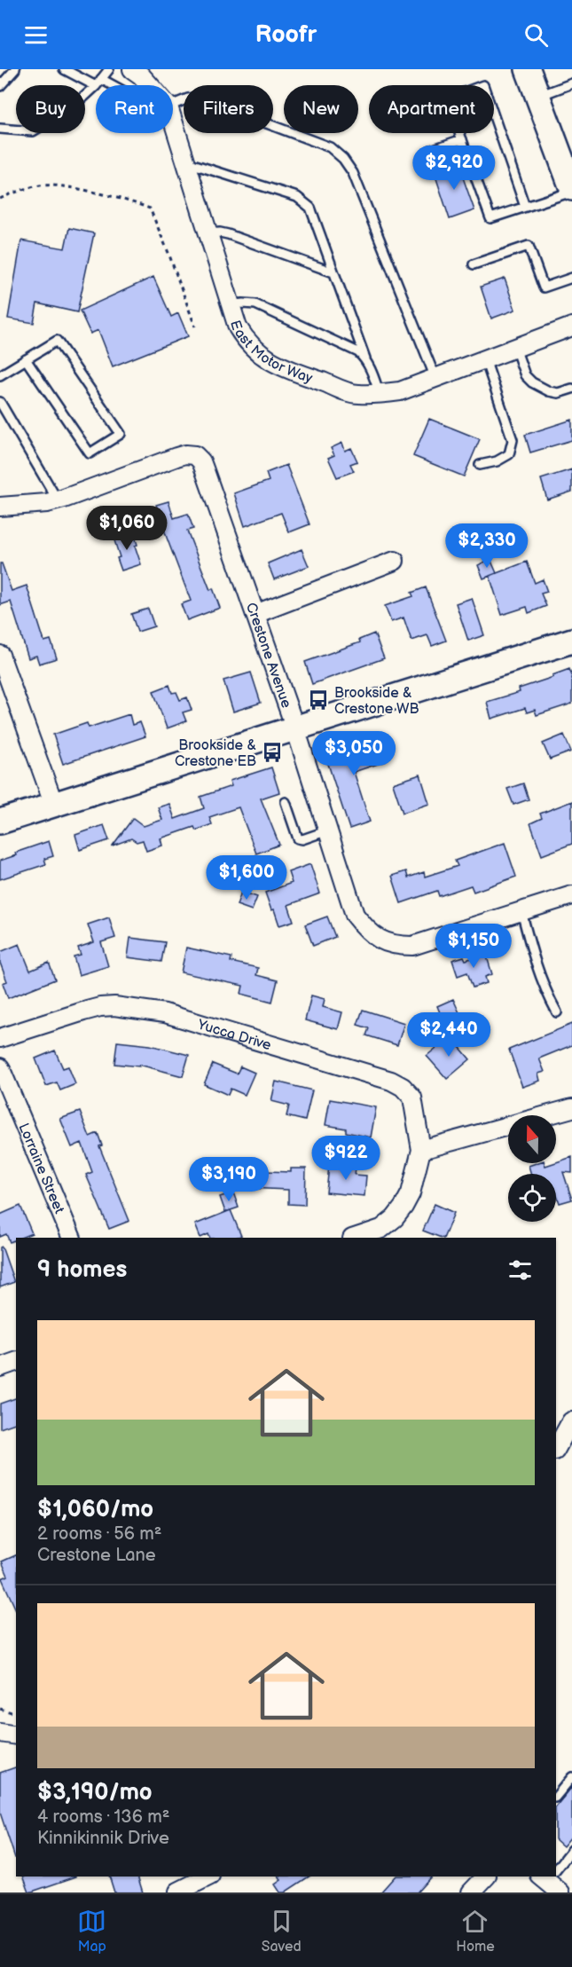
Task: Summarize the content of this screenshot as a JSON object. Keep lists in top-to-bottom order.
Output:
{
  "streets": {
    "street": [
      "East Motor Way",
      "Crestone Avenue",
      "Yucca Drive",
      "Lorraine Street"
    ]
  },
  "places": {
    "bus stop": ["Brookside & Crestone WB", "Brookside & Crestone EB"]
  },
  "north": "top",
  "page": {
    "header": "Roofr",
    "chip": [
      "Buy",
      "Rent",
      "Filters",
      "New",
      "Apartment"
    ],
    "price": [
      "$2,920",
      "$1,060",
      "$2,330",
      "$3,050",
      "$1,600",
      "$1,150",
      "$2,440",
      "$922",
      "$3,190"
    ],
    "heading": "9 homes",
    "list": [
      {
        "name": "$1,060/mo",
        "note": "2 rooms · 56 m² · Crestone Lane"
      },
      {
        "name": "$3,190/mo",
        "note": "4 rooms · 136 m² · Kinnikinnik Drive"
      }
    ],
    "tabs": ["Map", "Saved", "Home"]
  }
}
